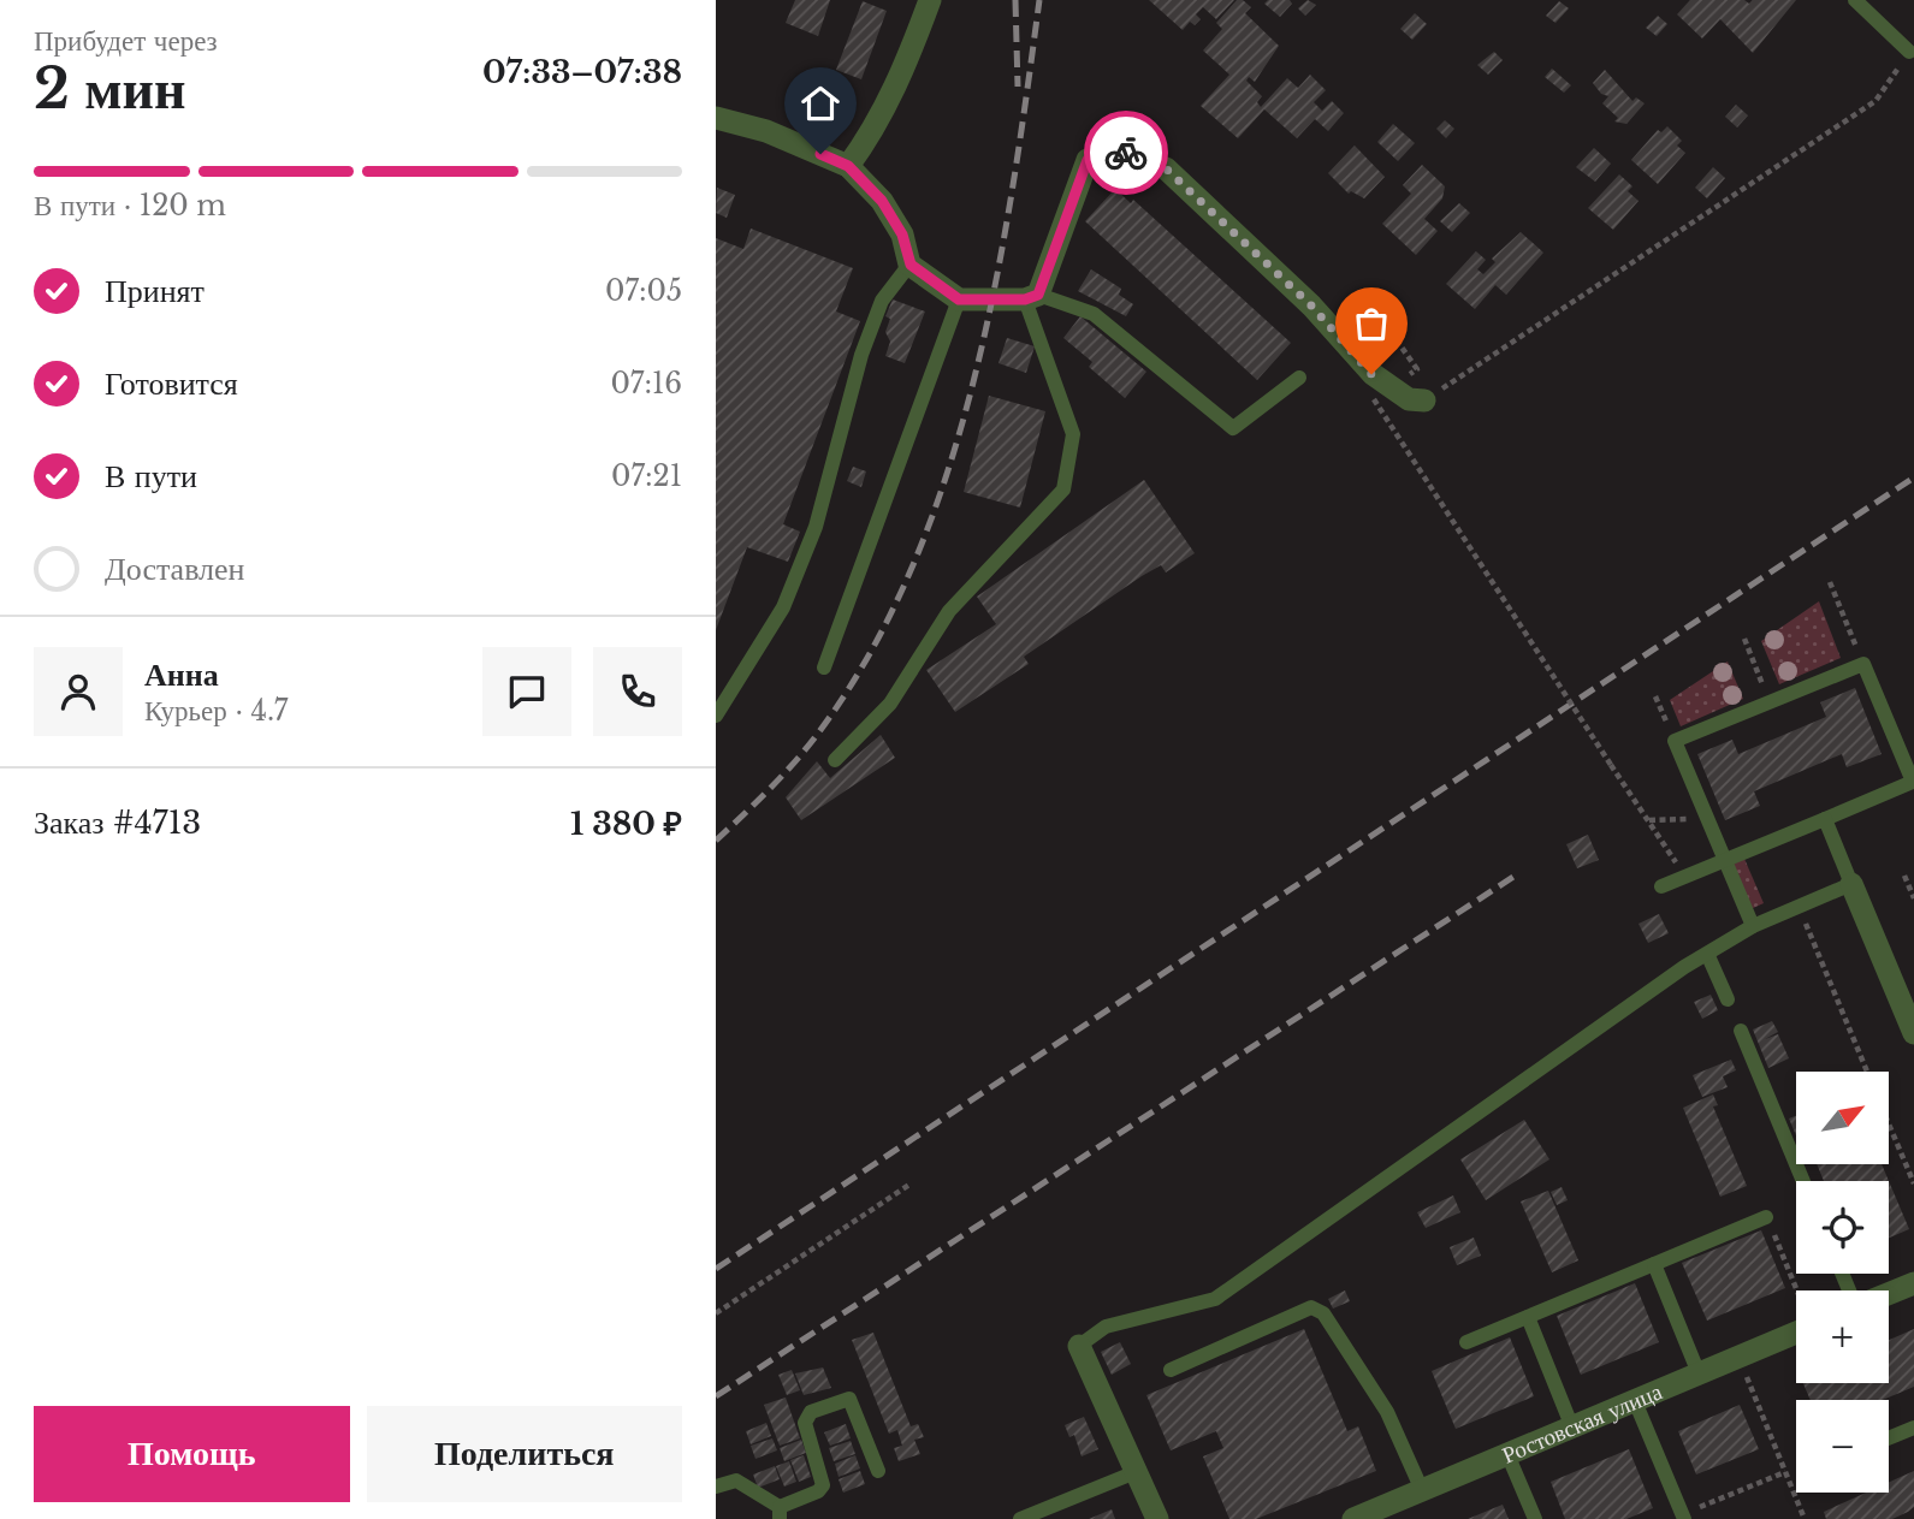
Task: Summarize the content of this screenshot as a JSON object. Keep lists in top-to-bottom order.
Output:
{
  "streets": {
    "street": ["Ростовская улица"]
  },
  "north": "top right",
  "page": {
    "heading": ["2 мин", "Прибудет через", "07:33–07:38"],
    "panel": [
      "Анна",
      "Курьер · 4.7",
      "Заказ #4713",
      "1 380 ₽"
    ],
    "bar": "В пути · 120 m",
    "list": [
      ["Принят", "07:05"],
      ["Готовится", "07:16"],
      ["В пути", "07:21"],
      "Доставлен"
    ],
    "map_buttons": ["+", "−"],
    "buttons": ["Помощь", "Поделиться"]
  }
}
